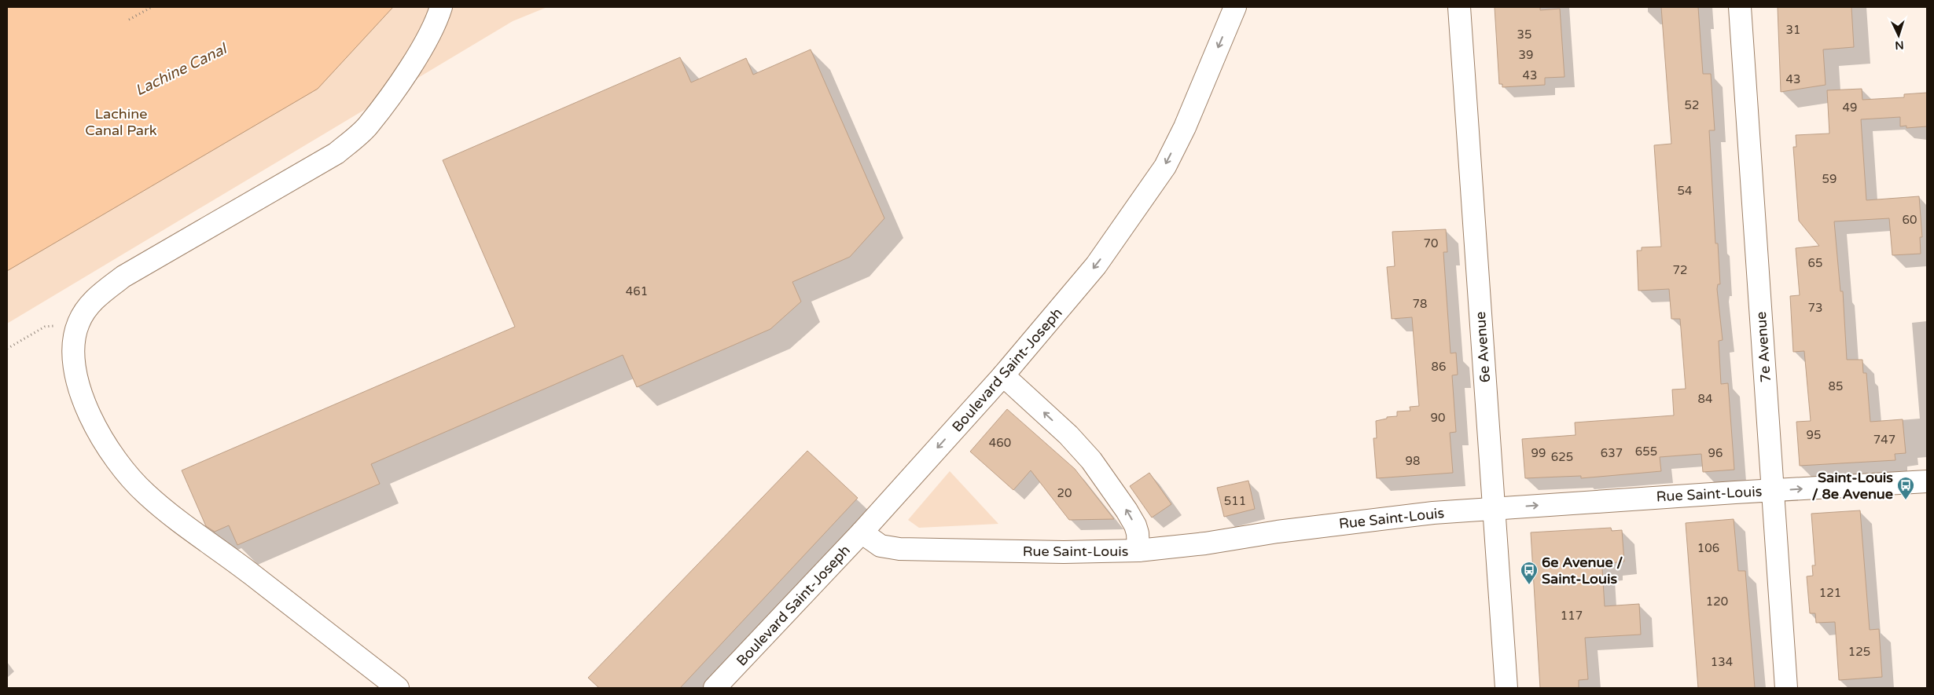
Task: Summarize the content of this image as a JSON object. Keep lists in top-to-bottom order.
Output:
{
  "streets": {
    "street": [
      "6e Avenue",
      "7e Avenue",
      "Boulevard Saint-Joseph",
      "Rue Saint-Louis"
    ]
  },
  "crossings": [
    ["6e Avenue", "Rue Saint-Louis"],
    ["7e Avenue", "Rue Saint-Louis"],
    ["Boulevard Saint-Joseph", "Rue Saint-Louis"]
  ],
  "one_way": ["Boulevard Saint-Joseph", "Rue Saint-Louis"],
  "water": ["Lachine Canal"],
  "parks": ["Lachine Canal Park"],
  "places": {
    "bus stop": ["Saint-Louis / 8e Avenue", "6e Avenue / Saint-Louis"]
  },
  "house_numbers": [
    "31",
    "35",
    "39",
    "43",
    "43",
    "52",
    "49",
    "59",
    "54",
    "60",
    "70",
    "65",
    "72",
    "461",
    "78",
    "73",
    "86",
    "85",
    "84",
    "90",
    "95",
    "747",
    "460",
    "655",
    "99",
    "637",
    "96",
    "625",
    "98",
    "20",
    "511",
    "106",
    "121",
    "120",
    "117",
    "125",
    "134"
  ],
  "north": "bottom"
}
